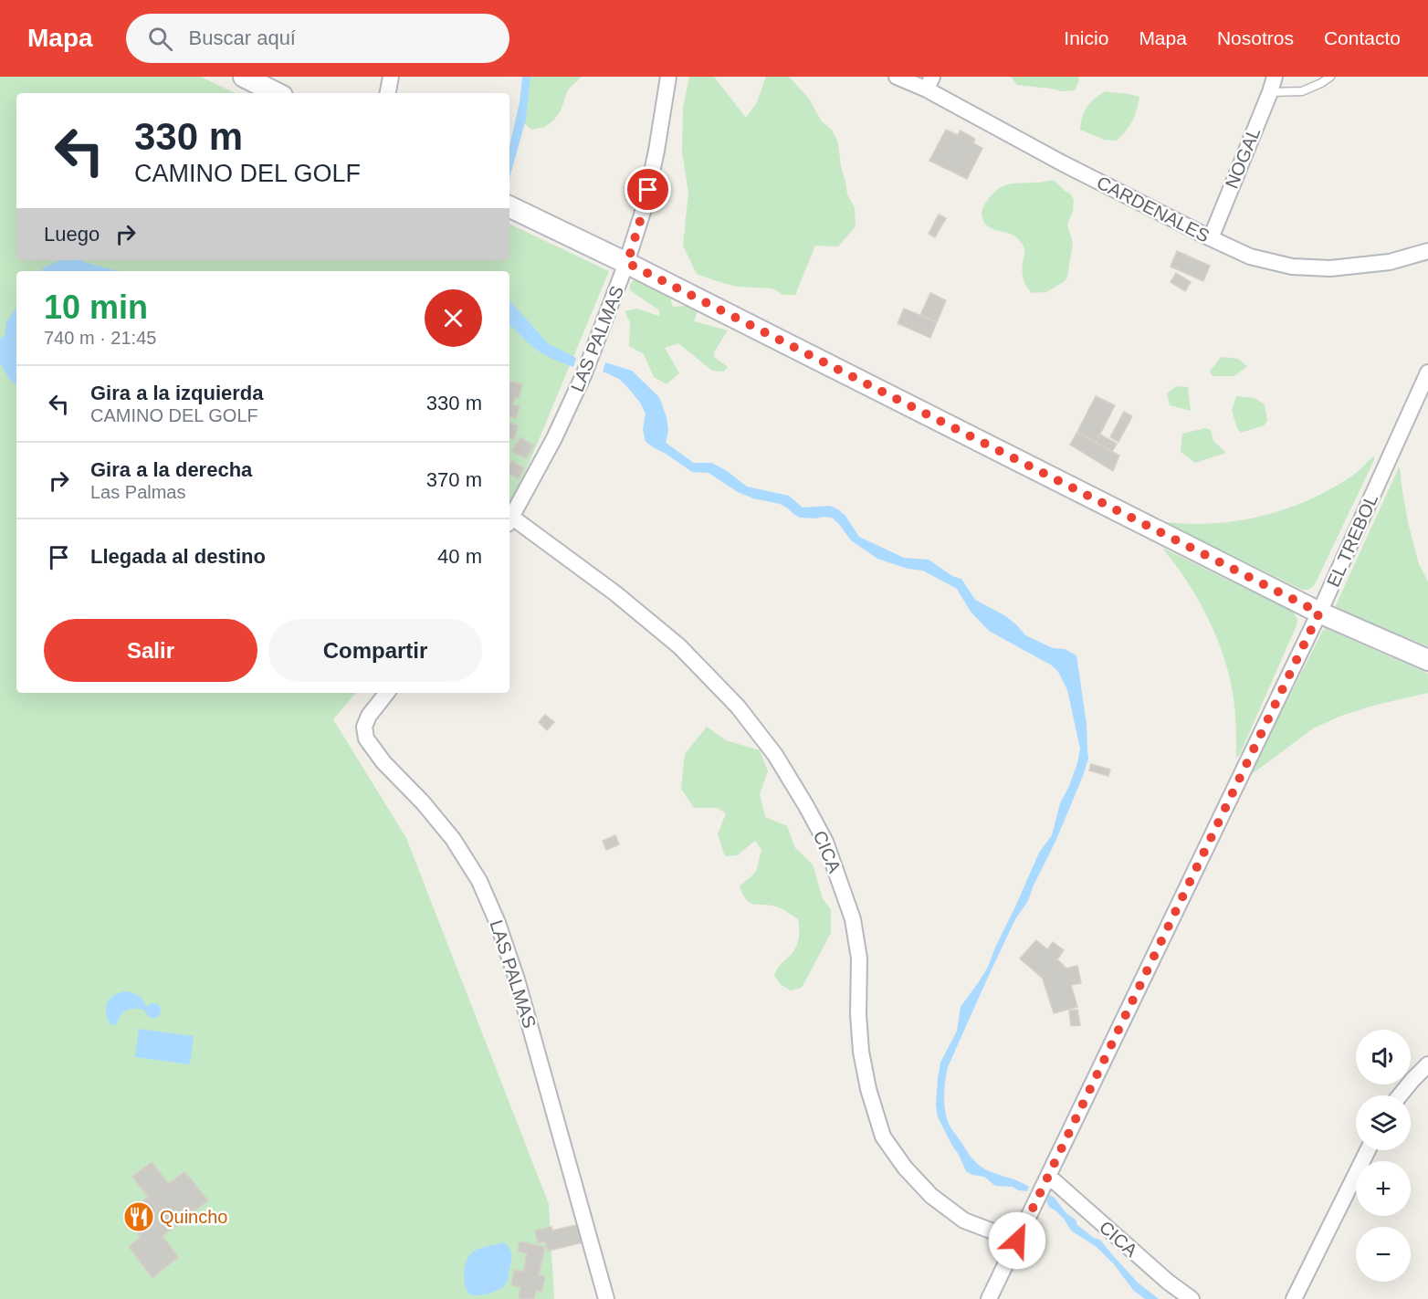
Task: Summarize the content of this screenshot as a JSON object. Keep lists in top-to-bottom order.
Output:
{
  "streets": {
    "street": [
      "NOGAL",
      "CARDENALES",
      "LAS PALMAS",
      "EL TREBOL",
      "CICA"
    ]
  },
  "crossings": [
    ["NOGAL", "CARDENALES"],
    ["LAS PALMAS", "CICA"],
    ["EL TREBOL", "CICA"]
  ],
  "places": {
    "restaurant": ["Quincho"]
  },
  "page": {
    "header": "Mapa",
    "search": "Buscar aquí",
    "nav": [
      "Inicio",
      "Mapa",
      "Nosotros",
      "Contacto"
    ],
    "turn": ["330 m", "CAMINO DEL GOLF"],
    "then": "Luego",
    "heading": ["10 min", "740 m · 21:45"],
    "list": [
      {
        "name": "Gira a la izquierda",
        "note": "CAMINO DEL GOLF",
        "value": "330 m"
      },
      {
        "name": "Gira a la derecha",
        "note": "Las Palmas",
        "value": "370 m"
      },
      {
        "name": "Llegada al destino",
        "value": "40 m"
      }
    ],
    "buttons": ["Salir", "Compartir"],
    "map_buttons": ["+", "−"]
  }
}
